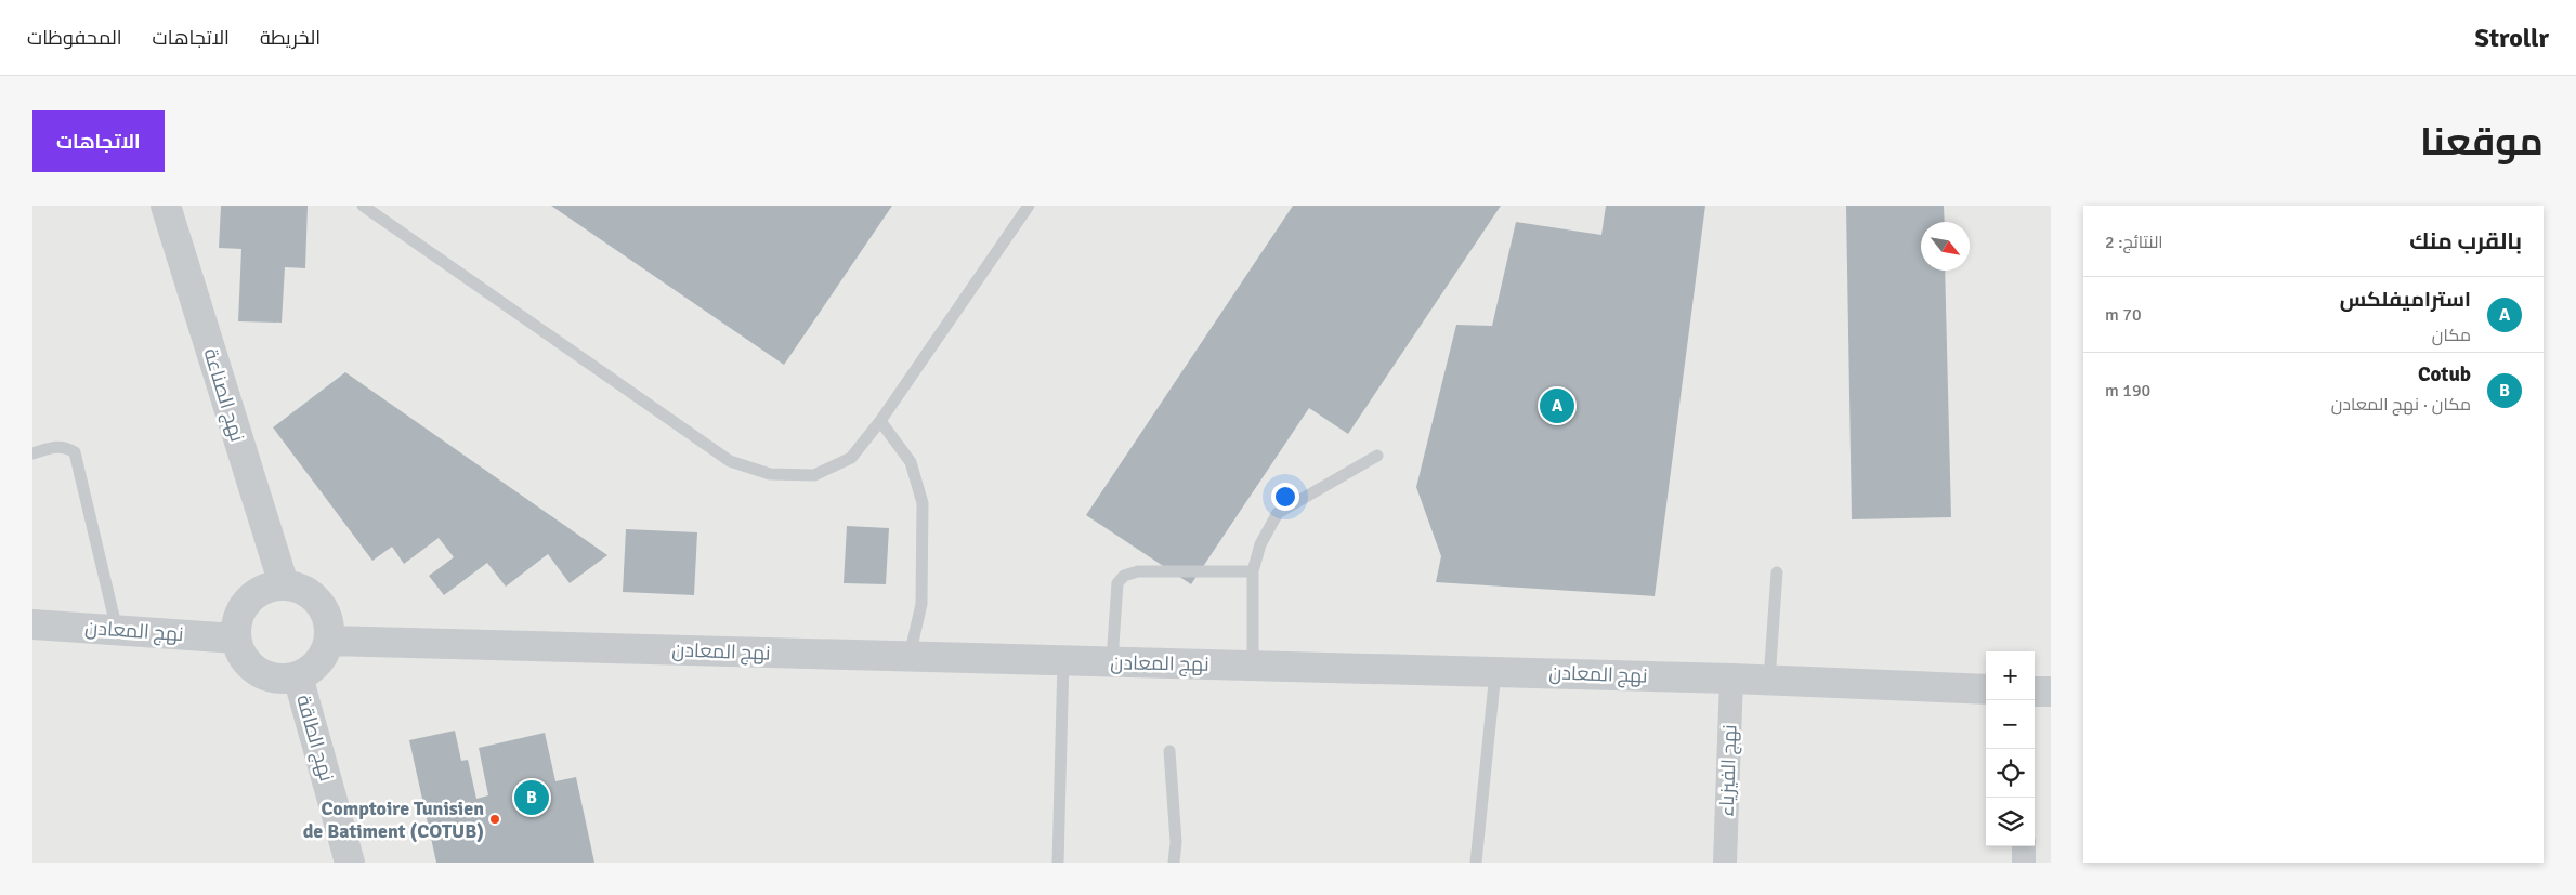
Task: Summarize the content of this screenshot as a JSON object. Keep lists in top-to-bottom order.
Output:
{
  "streets": {
    "street": [
      "نهج الصناعة",
      "نهج المعادن",
      "نهج الطاقة",
      "نهج الفيزياء"
    ]
  },
  "crossings": [
    ["نهج الصناعة", "نهج المعادن"],
    ["نهج الصناعة", "نهج الطاقة"],
    ["نهج المعادن", "نهج الطاقة"],
    ["نهج المعادن", "نهج الفيزياء"]
  ],
  "places": ["Comptoire Tunisien de Batiment (COTUB)"],
  "north": "bottom right",
  "page": {
    "header": "Strollr",
    "nav": ["الخريطة", "الاتجاهات", "المحفوظات"],
    "title": "موقعنا",
    "buttons": "الاتجاهات",
    "heading": ["بالقرب منك", "النتائج: 2"],
    "list": [
      {
        "mark": "A",
        "name": "استراميفلكس",
        "note": "مكان",
        "value": "70 m"
      },
      {
        "mark": "B",
        "name": "Cotub",
        "note": "مكان · نهج المعادن",
        "value": "190 m"
      }
    ],
    "pins": ["A", "B"],
    "map_buttons": ["+", "−"]
  }
}
